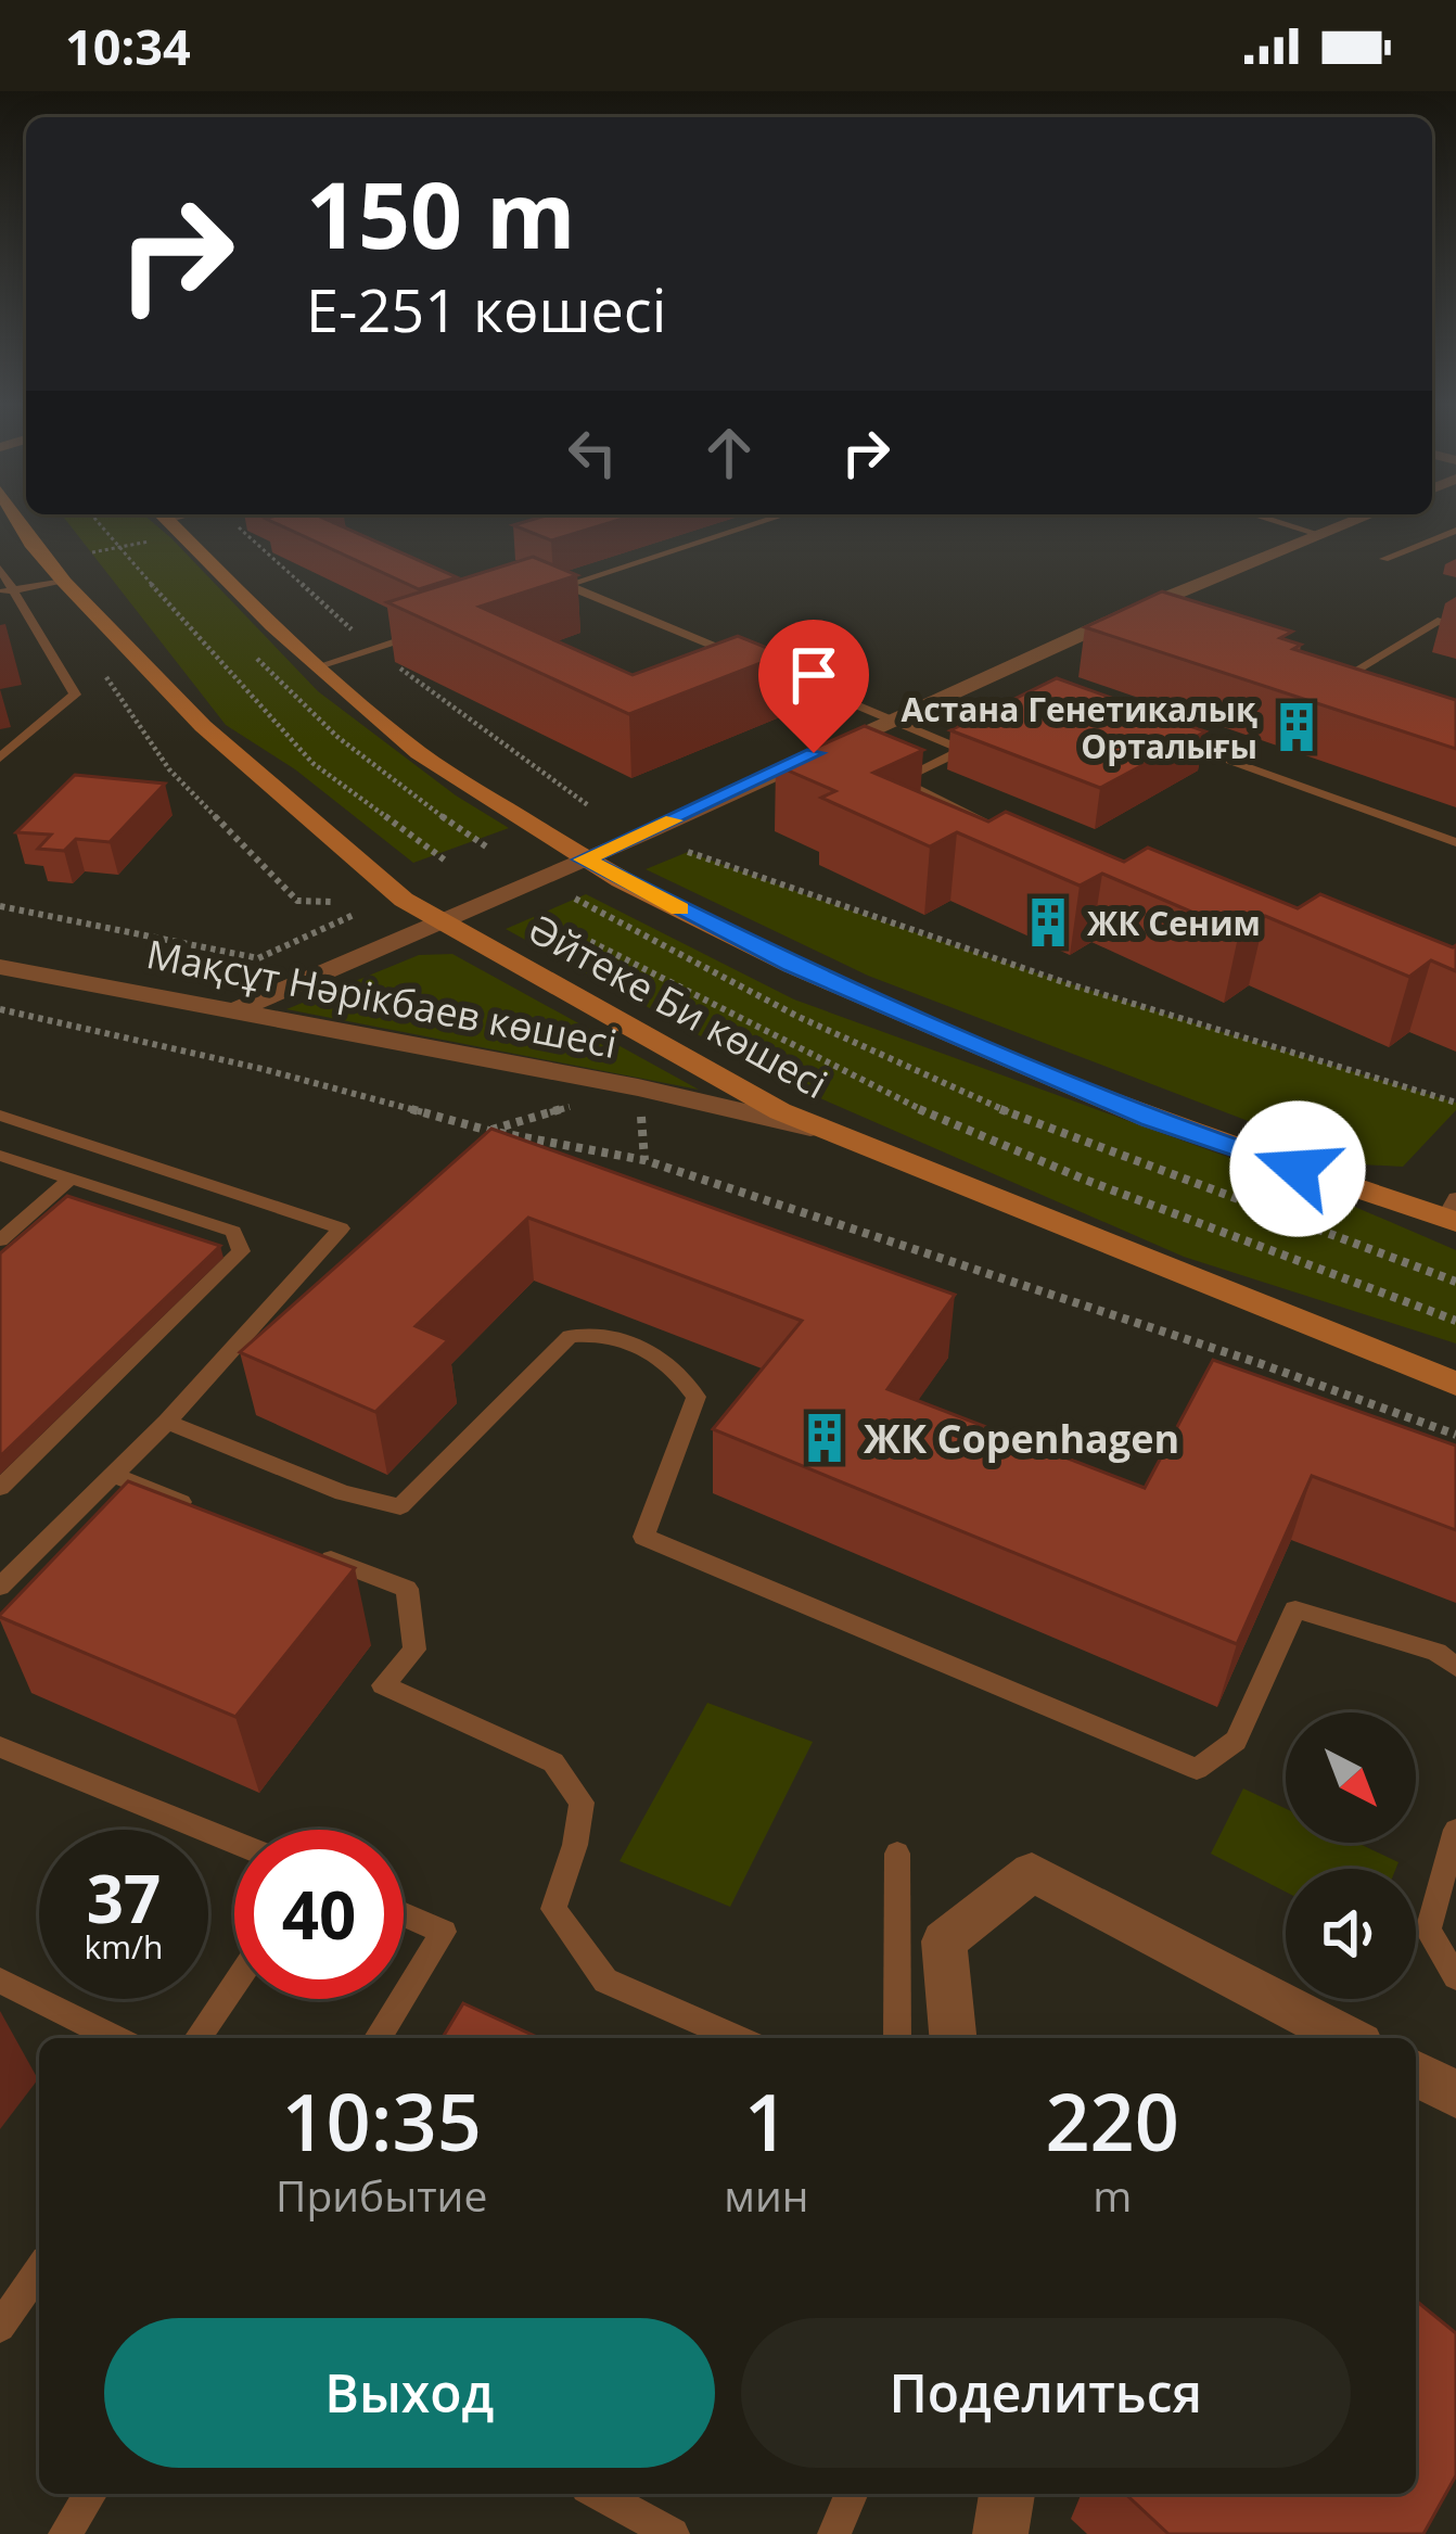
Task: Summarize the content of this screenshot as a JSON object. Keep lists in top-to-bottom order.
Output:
{
  "streets": {
    "street": ["Мақсұт Нәрікбаев көшесі", "Әйтеке Би көшесі"]
  },
  "crossings": [
    ["Мақсұт Нәрікбаев көшесі", "Әйтеке Би көшесі"]
  ],
  "places": {
    "building": ["Астана Генетикалық Орталығы", "ЖК Сеним", "ЖК Copenhagen"]
  },
  "north": "bottom right",
  "page": {
    "status": "10:34",
    "turn": ["150 m", "Е-251 көшесі"],
    "speed": "37 km/h",
    "limit": "40",
    "eta": [
      "10:35",
      "Прибытие",
      "1",
      "мин",
      "220",
      "m"
    ],
    "buttons": ["Выход", "Поделиться"]
  }
}
